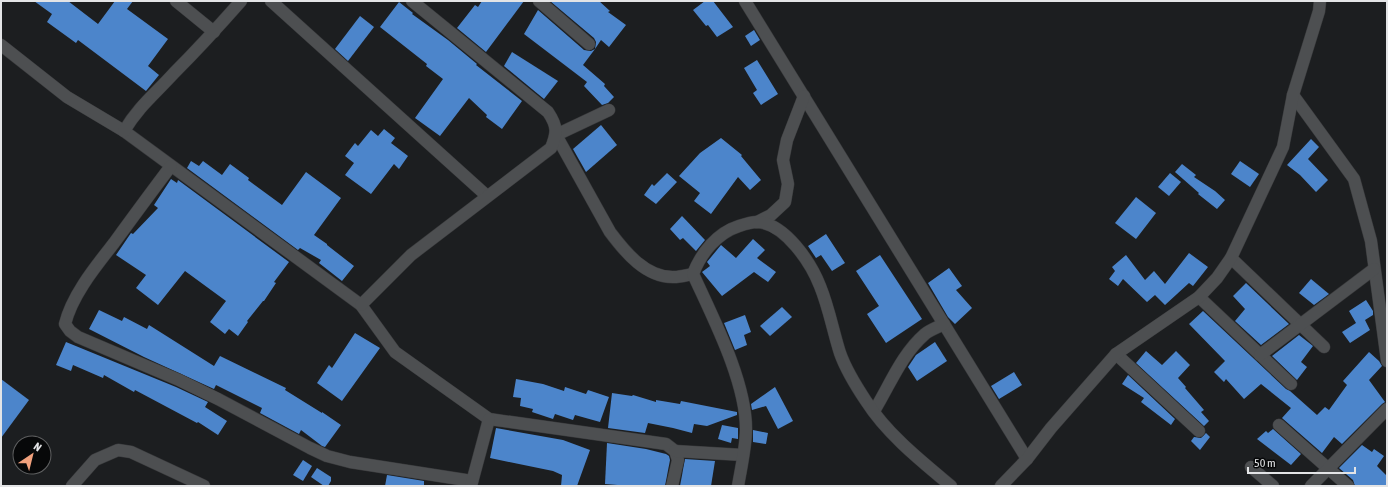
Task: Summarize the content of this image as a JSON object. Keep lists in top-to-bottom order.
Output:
{
  "scale_bar": "50 m",
  "north": "top right"
}
